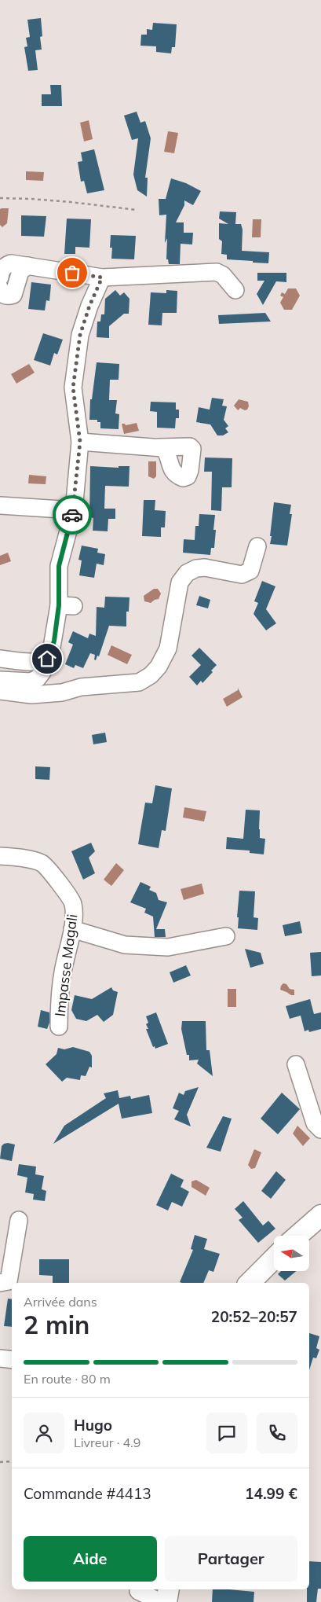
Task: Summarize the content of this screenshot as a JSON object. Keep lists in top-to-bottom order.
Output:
{
  "streets": {
    "street": ["Impasse Magali"]
  },
  "north": "left",
  "page": {
    "heading": ["2 min", "Arrivée dans", "20:52–20:57"],
    "panel": [
      "Hugo",
      "Livreur · 4.9",
      "Commande #4413",
      "14.99 €"
    ],
    "bar": "En route · 80 m",
    "buttons": ["Aide", "Partager"]
  }
}
